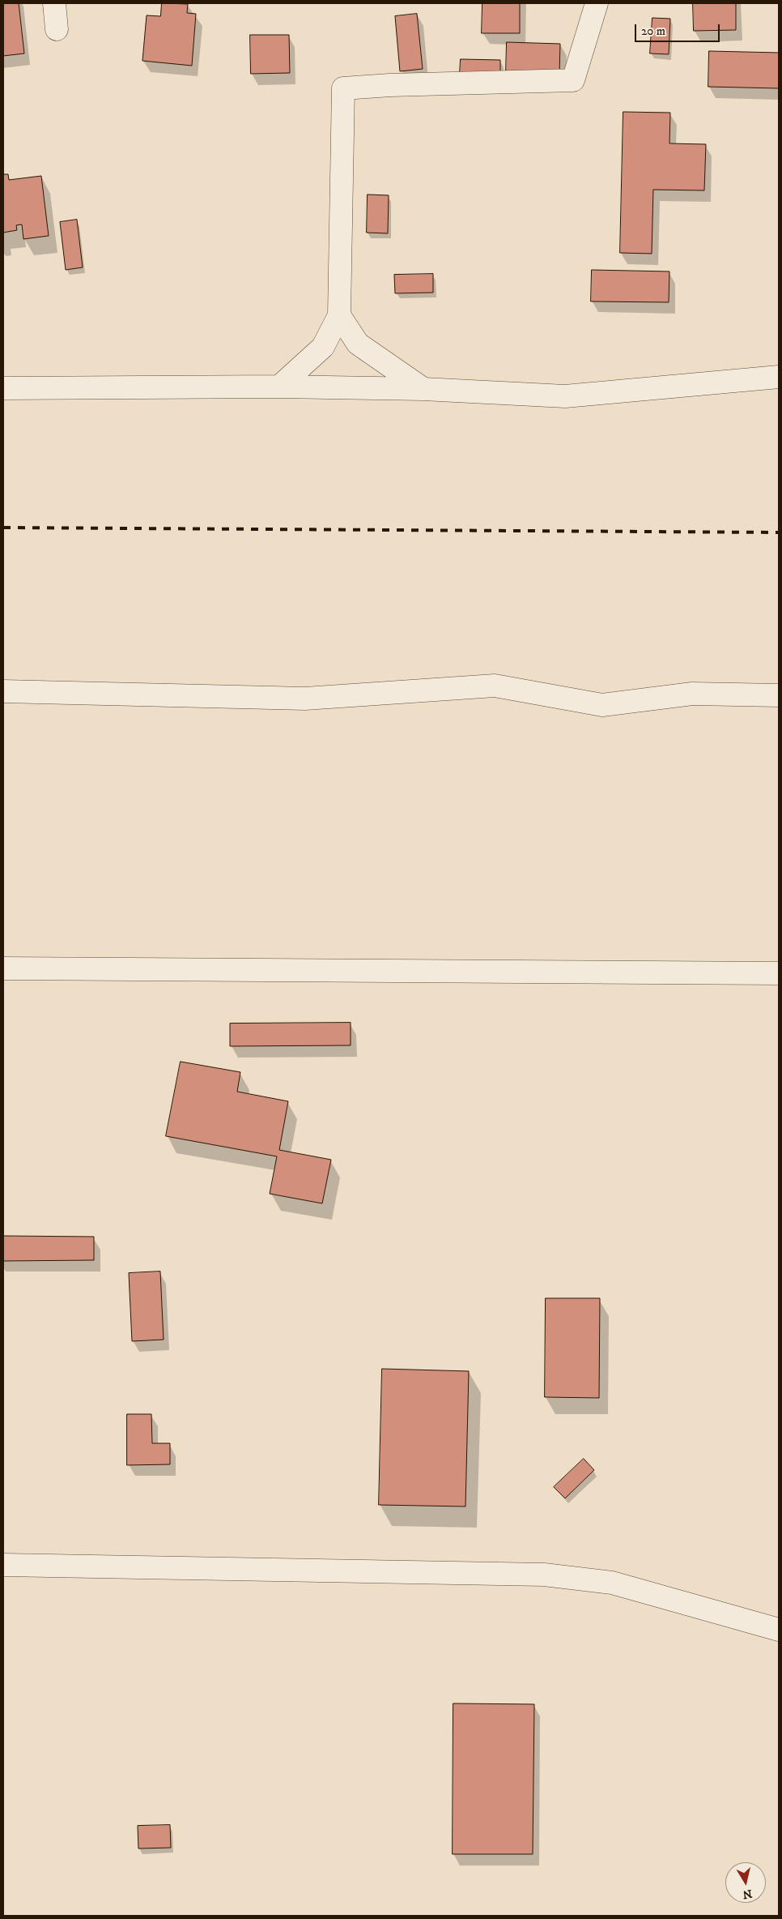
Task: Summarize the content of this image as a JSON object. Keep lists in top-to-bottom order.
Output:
{
  "scale_bar": "20 m",
  "north": "bottom"
}
